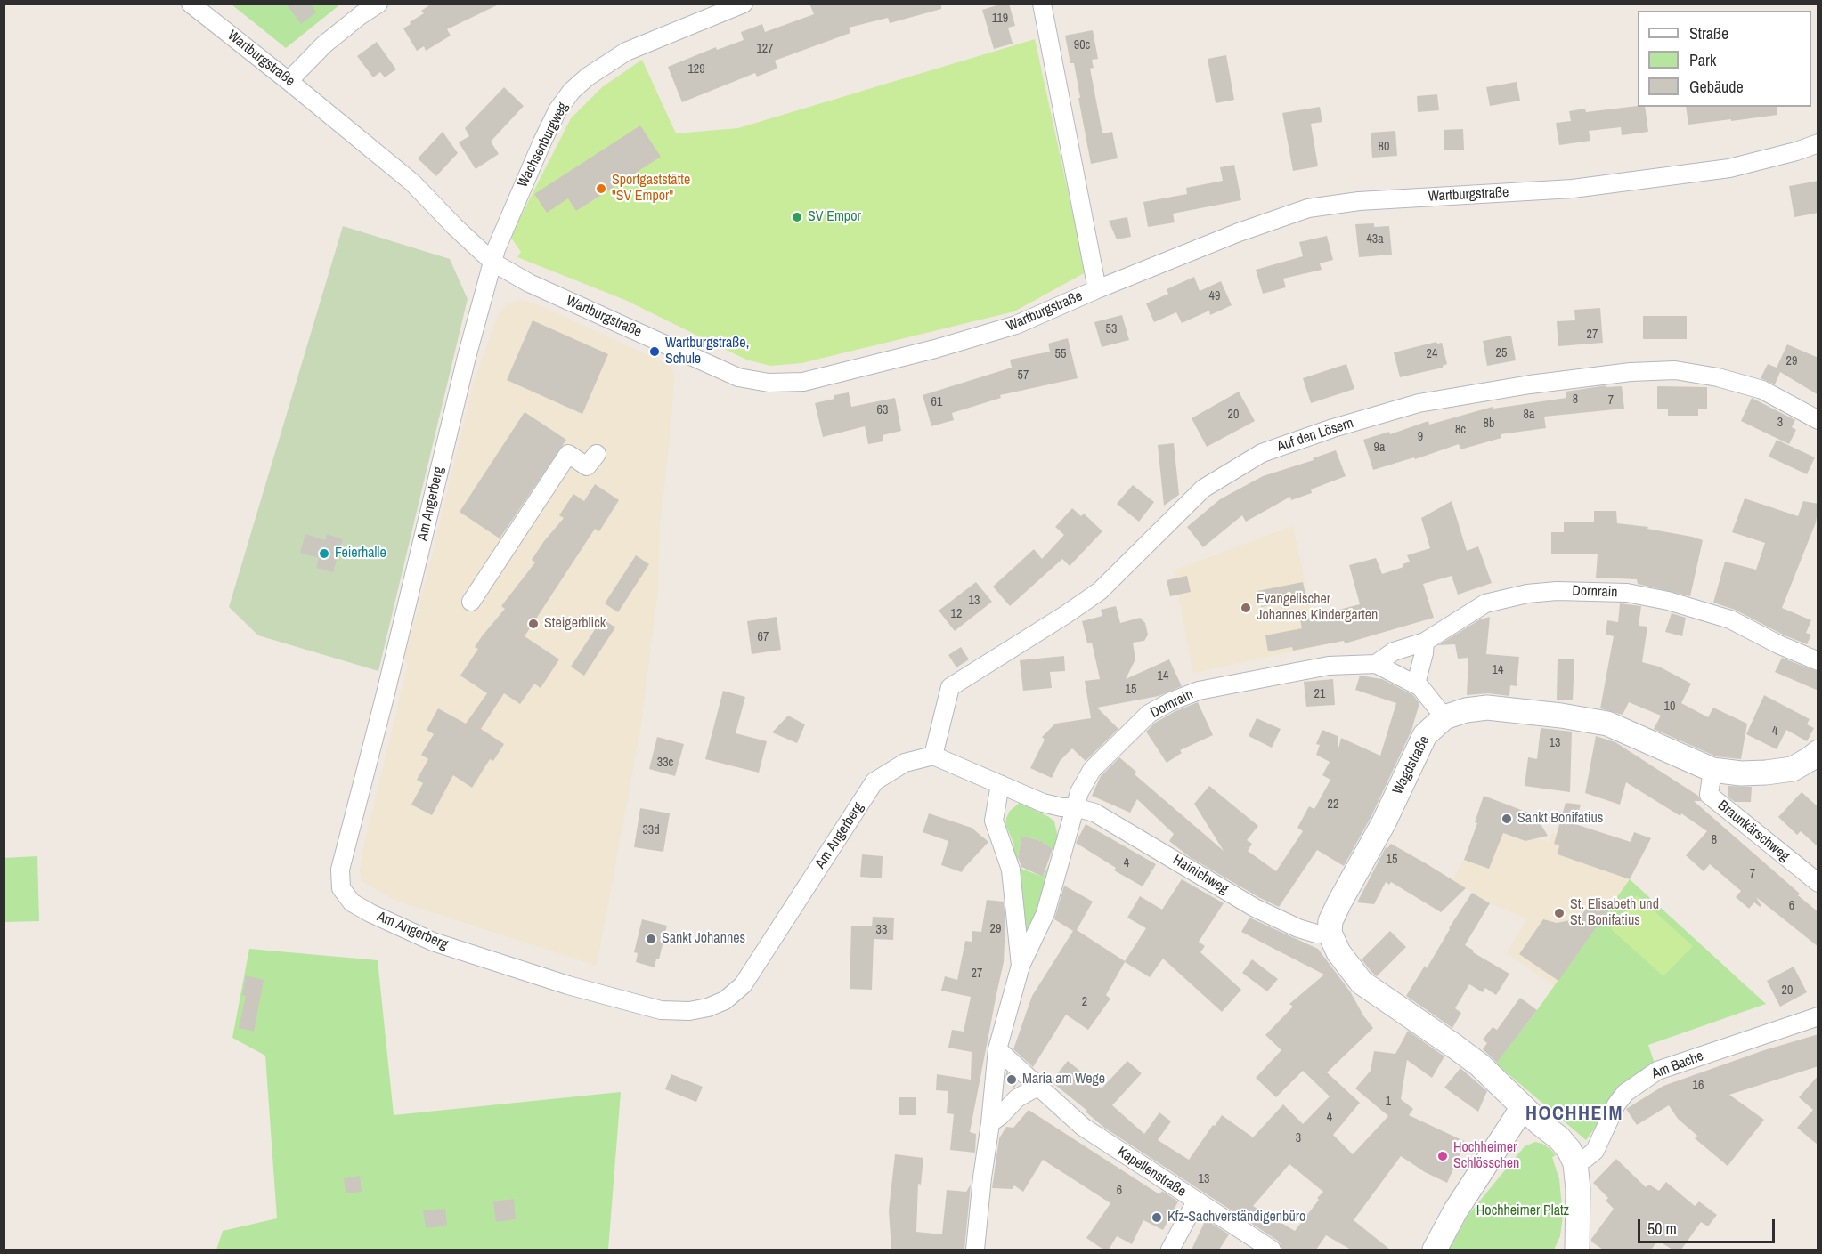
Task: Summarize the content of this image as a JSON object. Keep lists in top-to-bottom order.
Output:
{
  "streets": {
    "street": [
      "Wartburgstraße",
      "Wachsenburgweg",
      "Auf den Lösern",
      "Am Angerberg",
      "Dornrain",
      "Wagdstraße",
      "Braunkärschweg",
      "Hainichweg",
      "Am Bache",
      "Kapellenstraße"
    ]
  },
  "crossings": [
    ["Wartburgstraße", "Wachsenburgweg"],
    ["Wartburgstraße", "Am Angerberg"],
    ["Wachsenburgweg", "Am Angerberg"],
    ["Auf den Lösern", "Am Angerberg"],
    ["Dornrain", "Hainichweg"],
    ["Wagdstraße", "Braunkärschweg"],
    ["Wagdstraße", "Hainichweg"]
  ],
  "districts": ["HOCHHEIM"],
  "parks": ["Hochheimer Platz"],
  "places": [
    "Sportgaststätte \"SV Empor\"",
    "SV Empor",
    "Wartburgstraße, Schule",
    "Feierhalle",
    "Evangelischer Johannes Kindergarten",
    "Steigerblick",
    "Sankt Bonifatius",
    "St. Elisabeth und St. Bonifatius",
    "Sankt Johannes",
    "Maria am Wege",
    "Hochheimer Schlösschen",
    "Kfz-Sachverständigenbüro"
  ],
  "house_numbers": [
    "119",
    "90c",
    "127",
    "129",
    "80",
    "43a",
    "49",
    "53",
    "27",
    "25",
    "55",
    "24",
    "29",
    "57",
    "8",
    "7",
    "61",
    "63",
    "20",
    "8a",
    "3",
    "8b",
    "8c",
    "9",
    "9a",
    "13",
    "12",
    "67",
    "14",
    "14",
    "15",
    "21",
    "10",
    "4",
    "13",
    "33c",
    "22",
    "33d",
    "8",
    "15",
    "4",
    "7",
    "6",
    "29",
    "33",
    "27",
    "20",
    "2",
    "16",
    "1",
    "4",
    "3",
    "13",
    "6"
  ],
  "legend": ["Straße", "Park", "Gebäude"],
  "scale_bar": "50 m"
}
